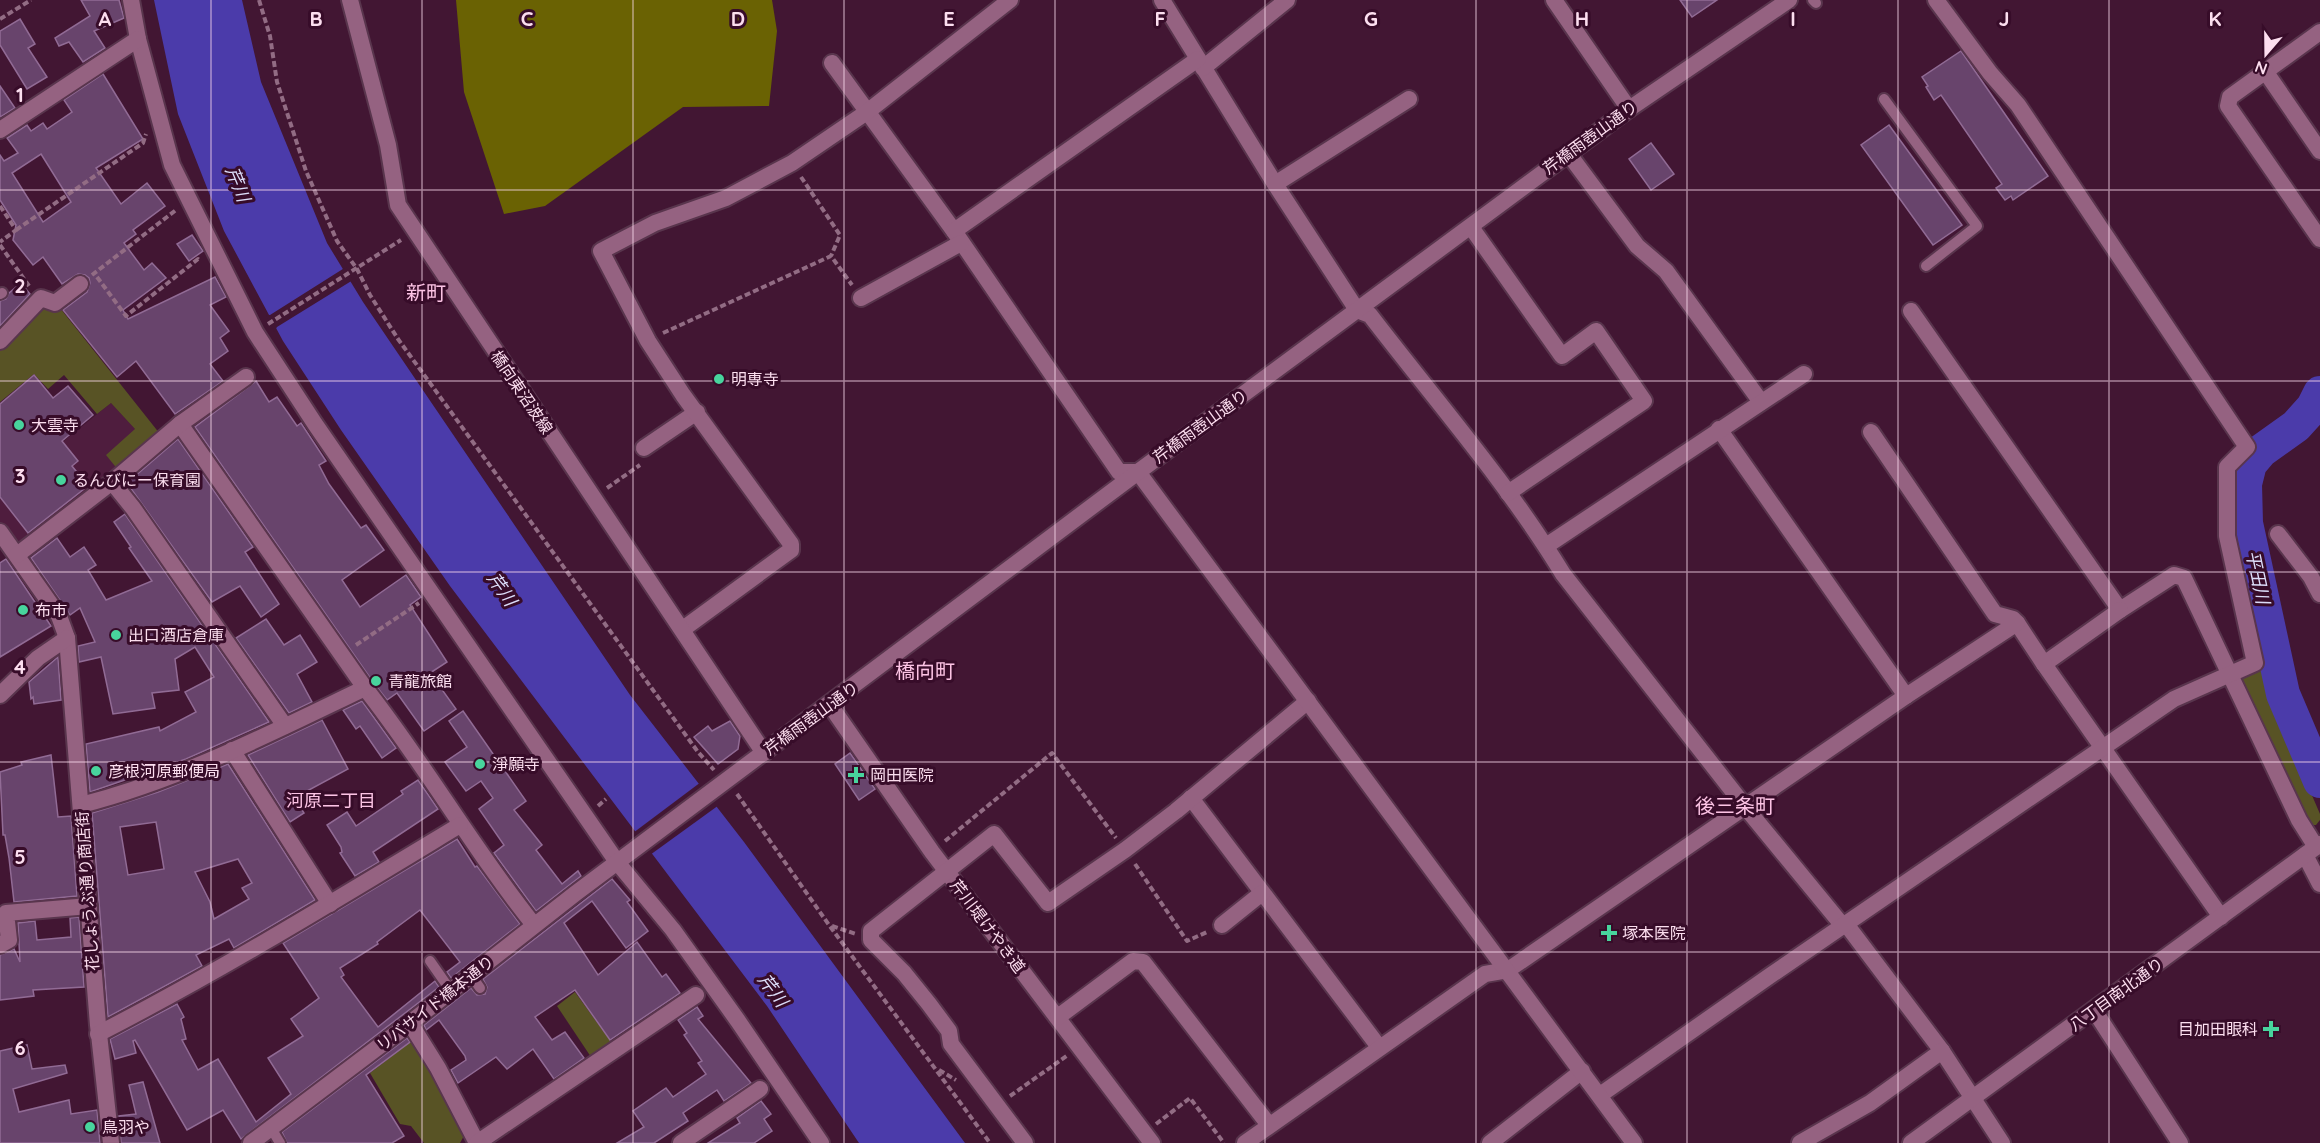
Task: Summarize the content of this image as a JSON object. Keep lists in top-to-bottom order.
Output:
{
  "streets": {
    "street": [
      "芹橋雨壺山通り",
      "橋向東沼波線",
      "花しょうぶ通り商店街",
      "芹川堤けやき道",
      "八丁目南北通り",
      "リバサイド橋本通り"
    ]
  },
  "crossings": [
    ["芹橋雨壺山通り", "橋向東沼波線"],
    ["芹橋雨壺山通り", "芹川堤けやき道"],
    ["芹橋雨壺山通り", "リバサイド橋本通り"]
  ],
  "districts": [
    "新町",
    "橋向町",
    "河原二丁目",
    "後三条町"
  ],
  "water": ["芹川", "平田川"],
  "places": {
    "other": [
      "明専寺",
      "大雲寺",
      "るんびにー保育園",
      "布市",
      "出口酒店倉庫",
      "青龍旅館",
      "淨願寺",
      "彦根河原郵便局",
      "鳥羽や"
    ],
    "health": ["岡田医院", "塚本医院", "目加田眼科"]
  },
  "north": "bottom",
  "grid": {
    "columns": [
      "A",
      "B",
      "C",
      "D",
      "E",
      "F",
      "G",
      "H",
      "I",
      "J",
      "K"
    ],
    "rows": [
      "1",
      "2",
      "3",
      "4",
      "5",
      "6"
    ]
  }
}
